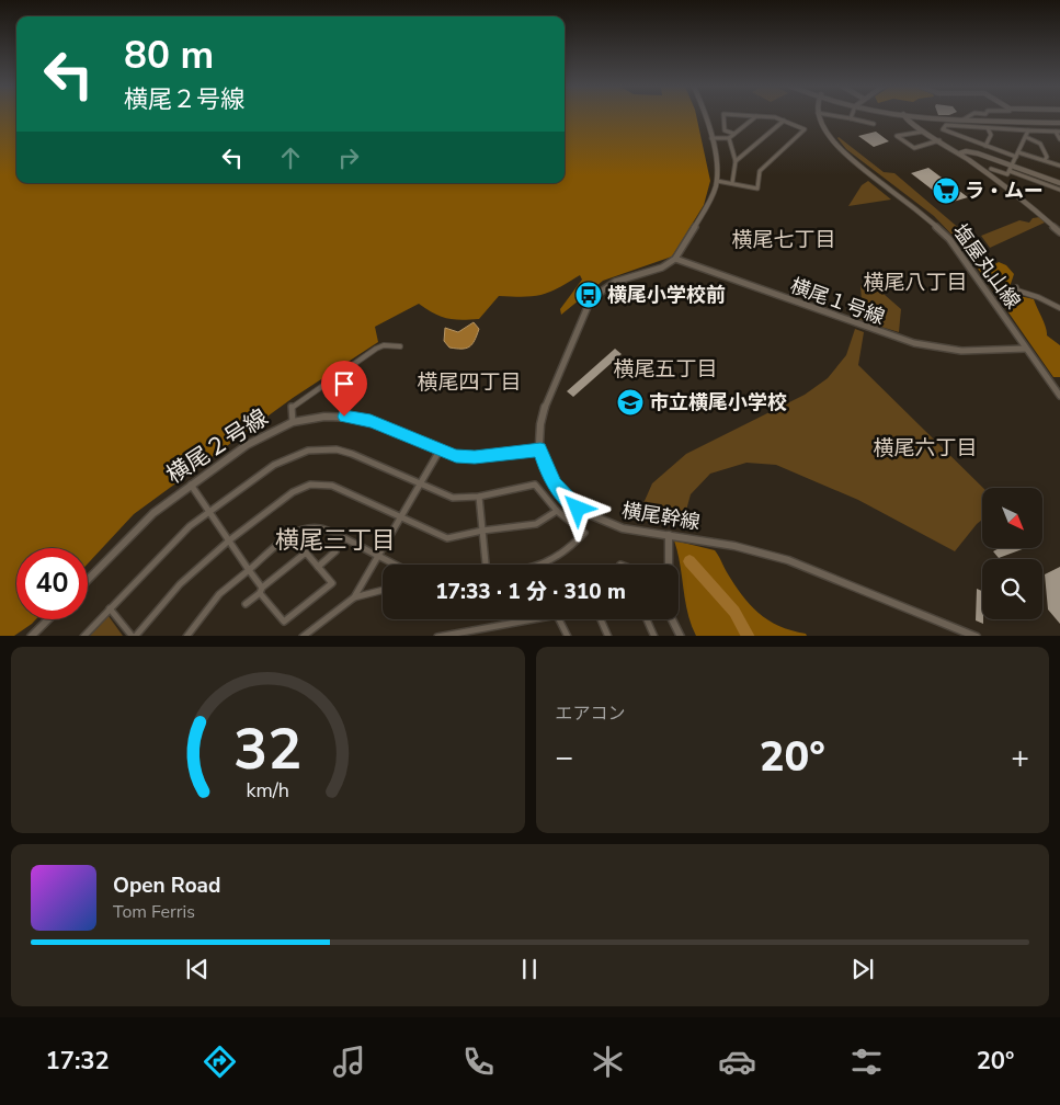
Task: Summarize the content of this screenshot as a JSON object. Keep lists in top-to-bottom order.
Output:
{
  "streets": {
    "street": [
      "塩屋丸山線",
      "横尾１号線",
      "横尾２号線",
      "横尾幹線"
    ]
  },
  "crossings": [
    ["塩屋丸山線", "横尾１号線"],
    ["横尾１号線", "横尾幹線"],
    ["横尾２号線", "横尾幹線"]
  ],
  "districts": [
    "横尾七丁目",
    "横尾八丁目",
    "横尾五丁目",
    "横尾四丁目",
    "横尾六丁目",
    "横尾三丁目"
  ],
  "places": {
    "supermarket": ["ラ・ムー"],
    "bus stop": ["横尾小学校前"],
    "school or university": ["市立横尾小学校"]
  },
  "north": "bottom right",
  "page": {
    "turn": ["80 m", "横尾２号線"],
    "limit": "40",
    "trip": "17:33 · 1 分 · 310 m",
    "tile": "エアコン",
    "heat": ["−", "20°", "+"],
    "song": ["Open Road", "Tom Ferris"],
    "tabs": ["17:32", "20°"],
    "gauge": ["32", "km/h"]
  }
}
